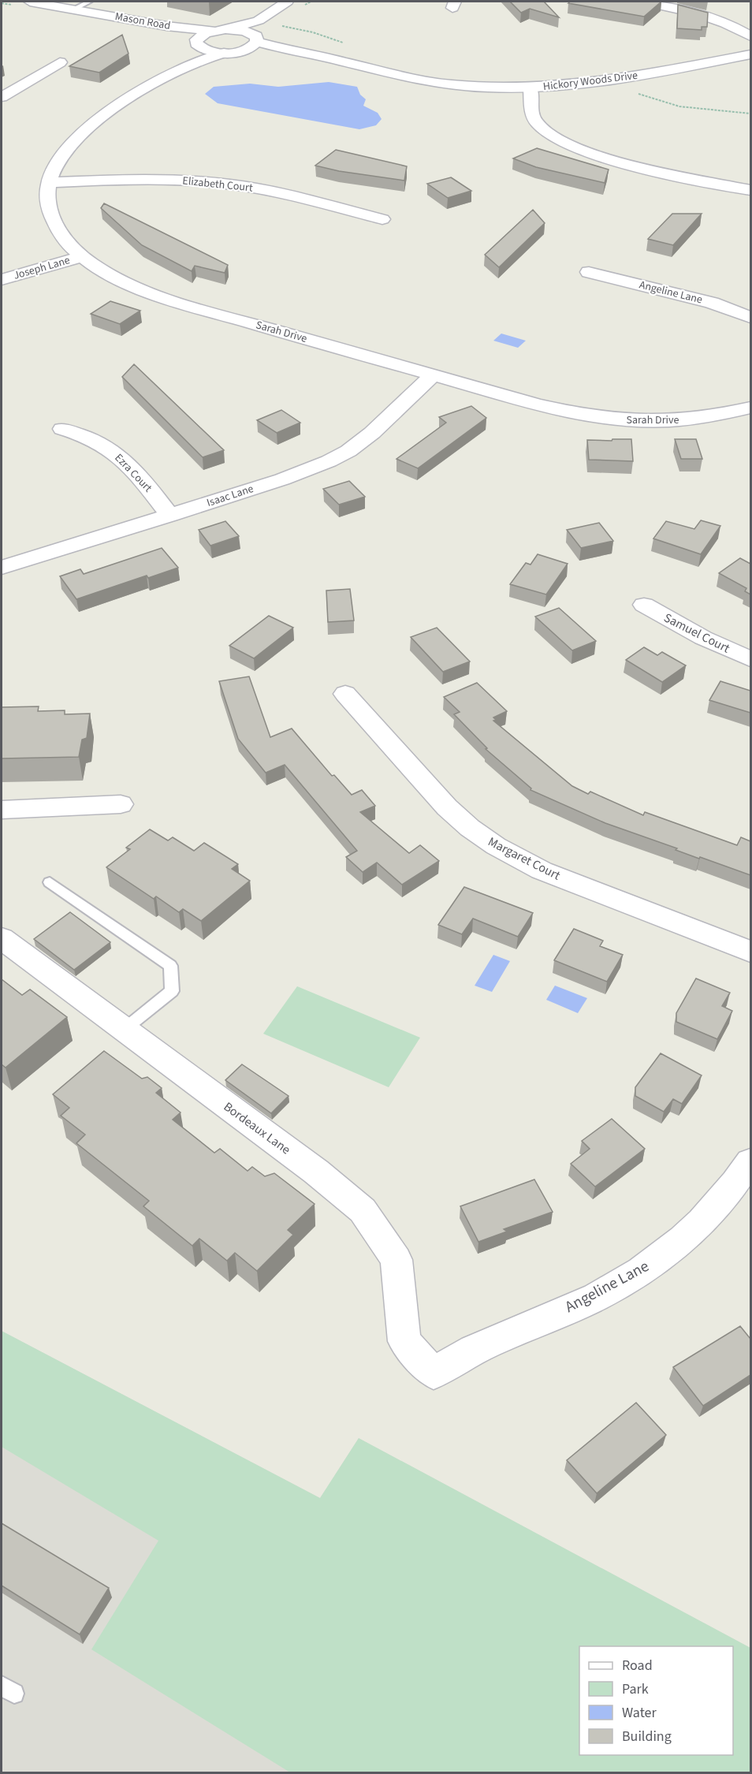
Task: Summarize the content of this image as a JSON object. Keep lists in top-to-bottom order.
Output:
{
  "streets": {
    "street": [
      "Mason Road",
      "Hickory Woods Drive",
      "Elizabeth Court",
      "Joseph Lane",
      "Angeline Lane",
      "Sarah Drive",
      "Ezra Court",
      "Isaac Lane",
      "Samuel Court",
      "Margaret Court",
      "Bordeaux Lane"
    ]
  },
  "crossings": [
    ["Mason Road", "Hickory Woods Drive"],
    ["Mason Road", "Sarah Drive"],
    ["Hickory Woods Drive", "Sarah Drive"],
    ["Elizabeth Court", "Sarah Drive"],
    ["Joseph Lane", "Sarah Drive"],
    ["Angeline Lane", "Bordeaux Lane"],
    ["Sarah Drive", "Isaac Lane"],
    ["Ezra Court", "Isaac Lane"]
  ],
  "legend": [
    "Road",
    "Park",
    "Water",
    "Building"
  ]
}
